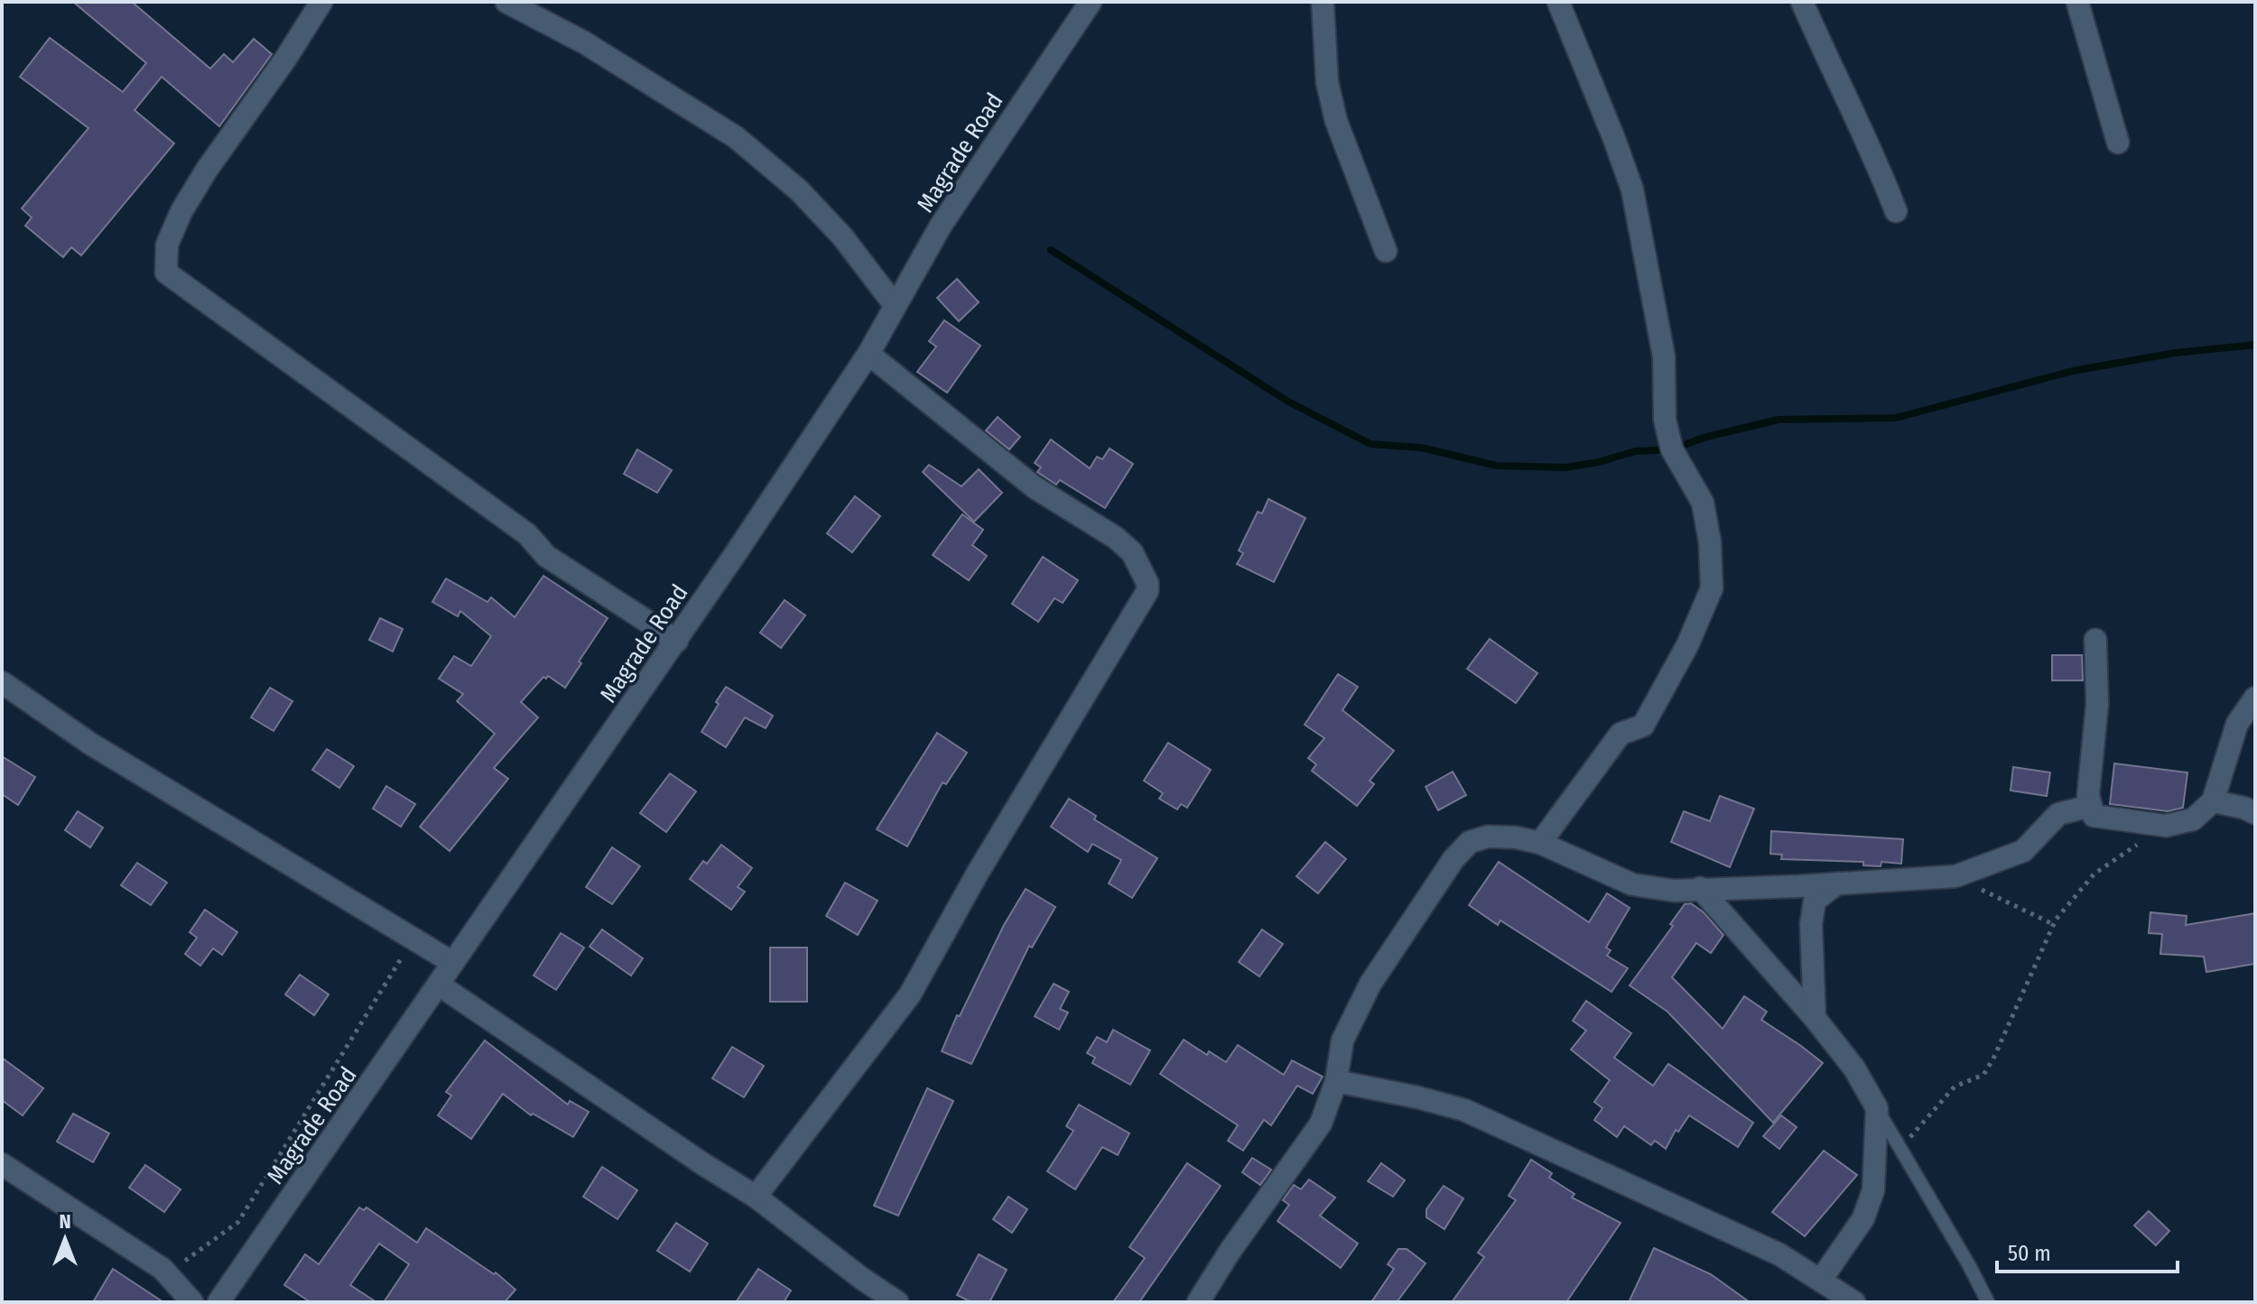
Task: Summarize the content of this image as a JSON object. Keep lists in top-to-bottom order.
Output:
{
  "streets": {
    "street": ["Magrade Road"]
  },
  "scale_bar": "50 m",
  "north": "top"
}
